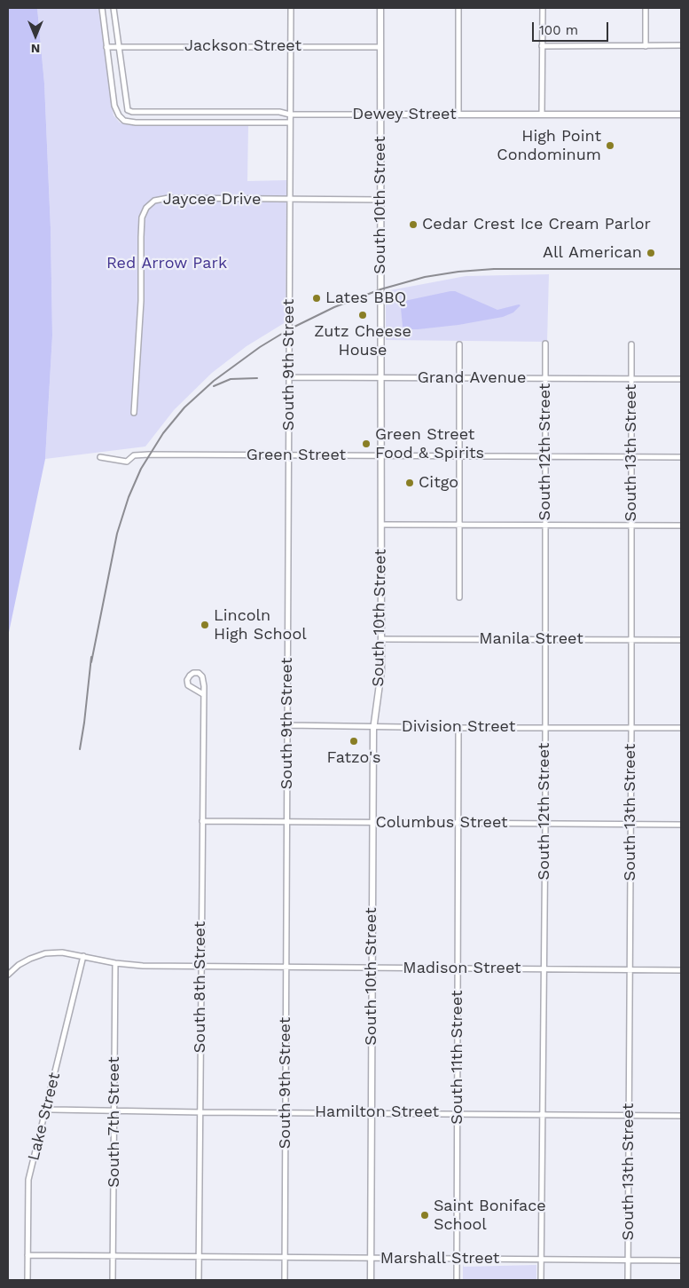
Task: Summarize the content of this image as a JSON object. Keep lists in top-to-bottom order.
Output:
{
  "streets": {
    "street": [
      "Jackson Street",
      "Dewey Street",
      "Jaycee Drive",
      "South 10th Street",
      "South 9th Street",
      "Grand Avenue",
      "South 12th Street",
      "South 13th Street",
      "Green Street",
      "Manila Street",
      "Division Street",
      "Columbus Street",
      "Madison Street",
      "South 8th Street",
      "South 11th Street",
      "Hamilton Street",
      "Lake Street",
      "South 7th Street",
      "Marshall Street"
    ]
  },
  "crossings": [
    ["Jackson Street", "South 10th Street"],
    ["Jackson Street", "South 9th Street"],
    ["Dewey Street", "South 10th Street"],
    ["Dewey Street", "South 9th Street"],
    ["Jaycee Drive", "South 10th Street"],
    ["Jaycee Drive", "South 9th Street"],
    ["South 10th Street", "Grand Avenue"],
    ["South 10th Street", "Green Street"],
    ["South 10th Street", "Manila Street"],
    ["South 10th Street", "Division Street"],
    ["South 10th Street", "Columbus Street"],
    ["South 10th Street", "Madison Street"],
    ["South 10th Street", "Hamilton Street"],
    ["South 10th Street", "Marshall Street"],
    ["South 9th Street", "Grand Avenue"],
    ["South 9th Street", "Green Street"],
    ["South 9th Street", "Division Street"],
    ["South 9th Street", "Columbus Street"],
    ["South 9th Street", "Madison Street"],
    ["South 9th Street", "Hamilton Street"],
    ["South 9th Street", "Marshall Street"],
    ["Grand Avenue", "South 12th Street"],
    ["Grand Avenue", "South 13th Street"],
    ["South 12th Street", "Green Street"],
    ["South 12th Street", "Manila Street"],
    ["South 12th Street", "Division Street"],
    ["South 12th Street", "Columbus Street"],
    ["South 12th Street", "Madison Street"],
    ["South 12th Street", "Hamilton Street"],
    ["South 12th Street", "Marshall Street"],
    ["South 13th Street", "Green Street"],
    ["South 13th Street", "Manila Street"],
    ["South 13th Street", "Division Street"],
    ["South 13th Street", "Columbus Street"],
    ["South 13th Street", "Madison Street"],
    ["South 13th Street", "Hamilton Street"],
    ["South 13th Street", "Marshall Street"],
    ["Division Street", "South 11th Street"],
    ["Columbus Street", "South 8th Street"],
    ["Columbus Street", "South 11th Street"],
    ["Madison Street", "South 8th Street"],
    ["Madison Street", "South 11th Street"],
    ["Madison Street", "Lake Street"],
    ["Madison Street", "South 7th Street"],
    ["South 8th Street", "Hamilton Street"],
    ["South 8th Street", "Marshall Street"],
    ["South 11th Street", "Hamilton Street"],
    ["South 11th Street", "Marshall Street"],
    ["Hamilton Street", "Lake Street"],
    ["Hamilton Street", "South 7th Street"],
    ["Lake Street", "Marshall Street"],
    ["South 7th Street", "Marshall Street"]
  ],
  "parks": ["Red Arrow Park"],
  "places": [
    "High Point Condominum",
    "Cedar Crest Ice Cream Parlor",
    "All American",
    "Lates BBQ",
    "Zutz Cheese House",
    "Green Street Food & Spirits",
    "Citgo",
    "Lincoln High School",
    "Fatzo's",
    "Saint Boniface School"
  ],
  "scale_bar": "100 m",
  "north": "bottom"
}
